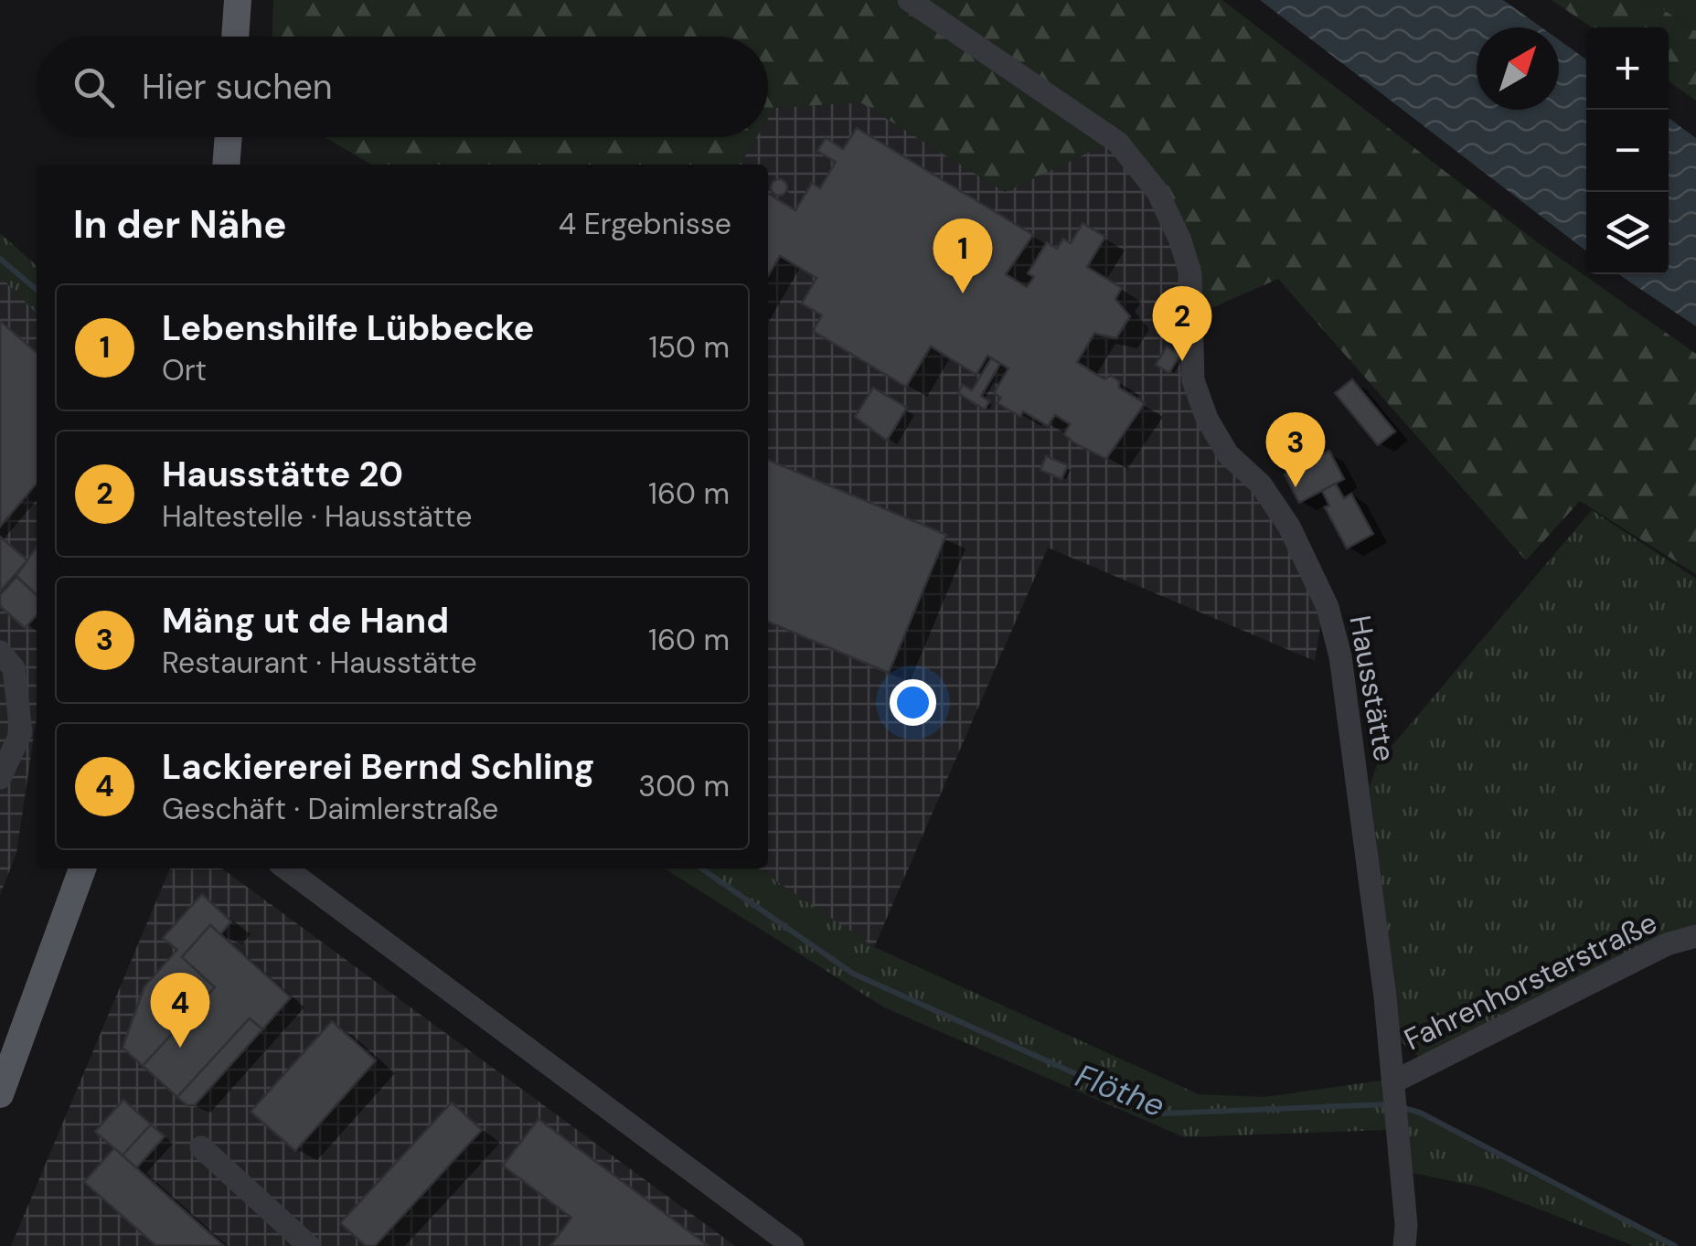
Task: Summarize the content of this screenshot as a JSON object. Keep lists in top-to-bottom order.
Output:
{
  "streets": {
    "street": ["Hausstätte", "Fahrenhorsterstraße"]
  },
  "crossings": [
    ["Hausstätte", "Fahrenhorsterstraße"]
  ],
  "water": ["Flöthe"],
  "north": "top right",
  "page": {
    "map_buttons": ["+", "−"],
    "search": "Hier suchen",
    "heading": ["In der Nähe", "4 Ergebnisse"],
    "pins": [
      "1",
      "2",
      "3",
      "4"
    ],
    "list": [
      {
        "mark": "1",
        "name": "Lebenshilfe Lübbecke",
        "note": "Ort",
        "value": "150 m"
      },
      {
        "mark": "2",
        "name": "Hausstätte 20",
        "note": "Haltestelle · Hausstätte",
        "value": "160 m"
      },
      {
        "mark": "3",
        "name": "Mäng ut de Hand",
        "note": "Restaurant · Hausstätte",
        "value": "160 m"
      },
      {
        "mark": "4",
        "name": "Lackiererei Bernd Schling",
        "note": "Geschäft · Daimlerstraße",
        "value": "300 m"
      }
    ]
  }
}
